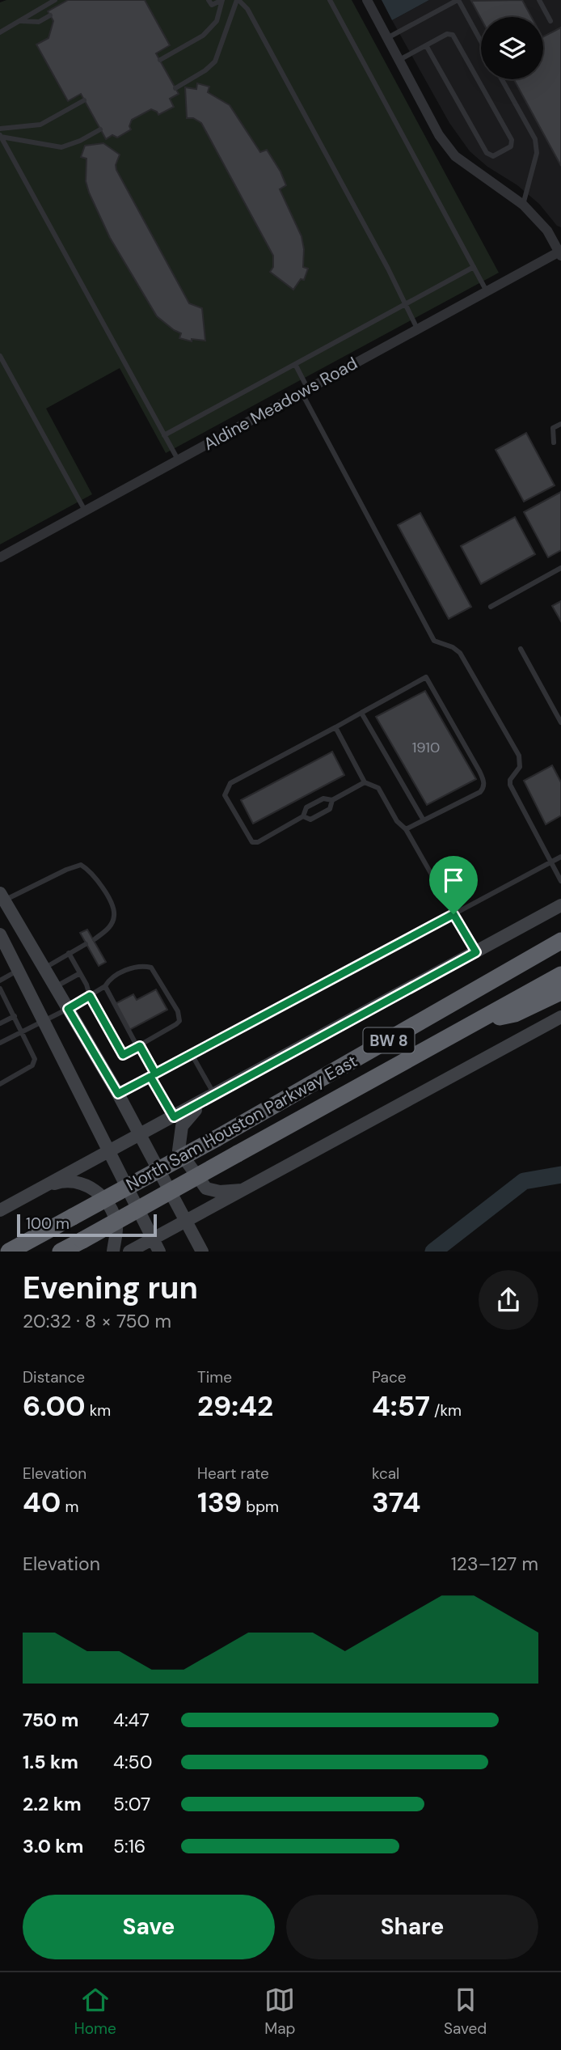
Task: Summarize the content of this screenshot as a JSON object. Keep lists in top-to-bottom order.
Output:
{
  "streets": {
    "highway": ["BW 8", "North Sam Houston Parkway East"],
    "street": ["Aldine Meadows Road"]
  },
  "house_numbers": ["1910"],
  "scale_bar": "100 m",
  "page": {
    "scale": "100 m",
    "heading": ["Evening run", "20:32 · 8 × 750 m"],
    "stats": [
      ["Distance", "6.00 km"],
      ["Time", "29:42"],
      ["Pace", "4:57 /km"],
      ["Elevation", "40 m"],
      ["Heart rate", "139 bpm"],
      ["kcal", "374"]
    ],
    "chart": ["Elevation", "123–127 m"],
    "list": [
      {
        "name": "750 m",
        "note": "4:47"
      },
      {
        "name": "1.5 km",
        "note": "4:50"
      },
      {
        "name": "2.2 km",
        "note": "5:07"
      },
      {
        "name": "3.0 km",
        "note": "5:16"
      }
    ],
    "buttons": ["Save", "Share"],
    "tabs": ["Home", "Map", "Saved"]
  }
}
